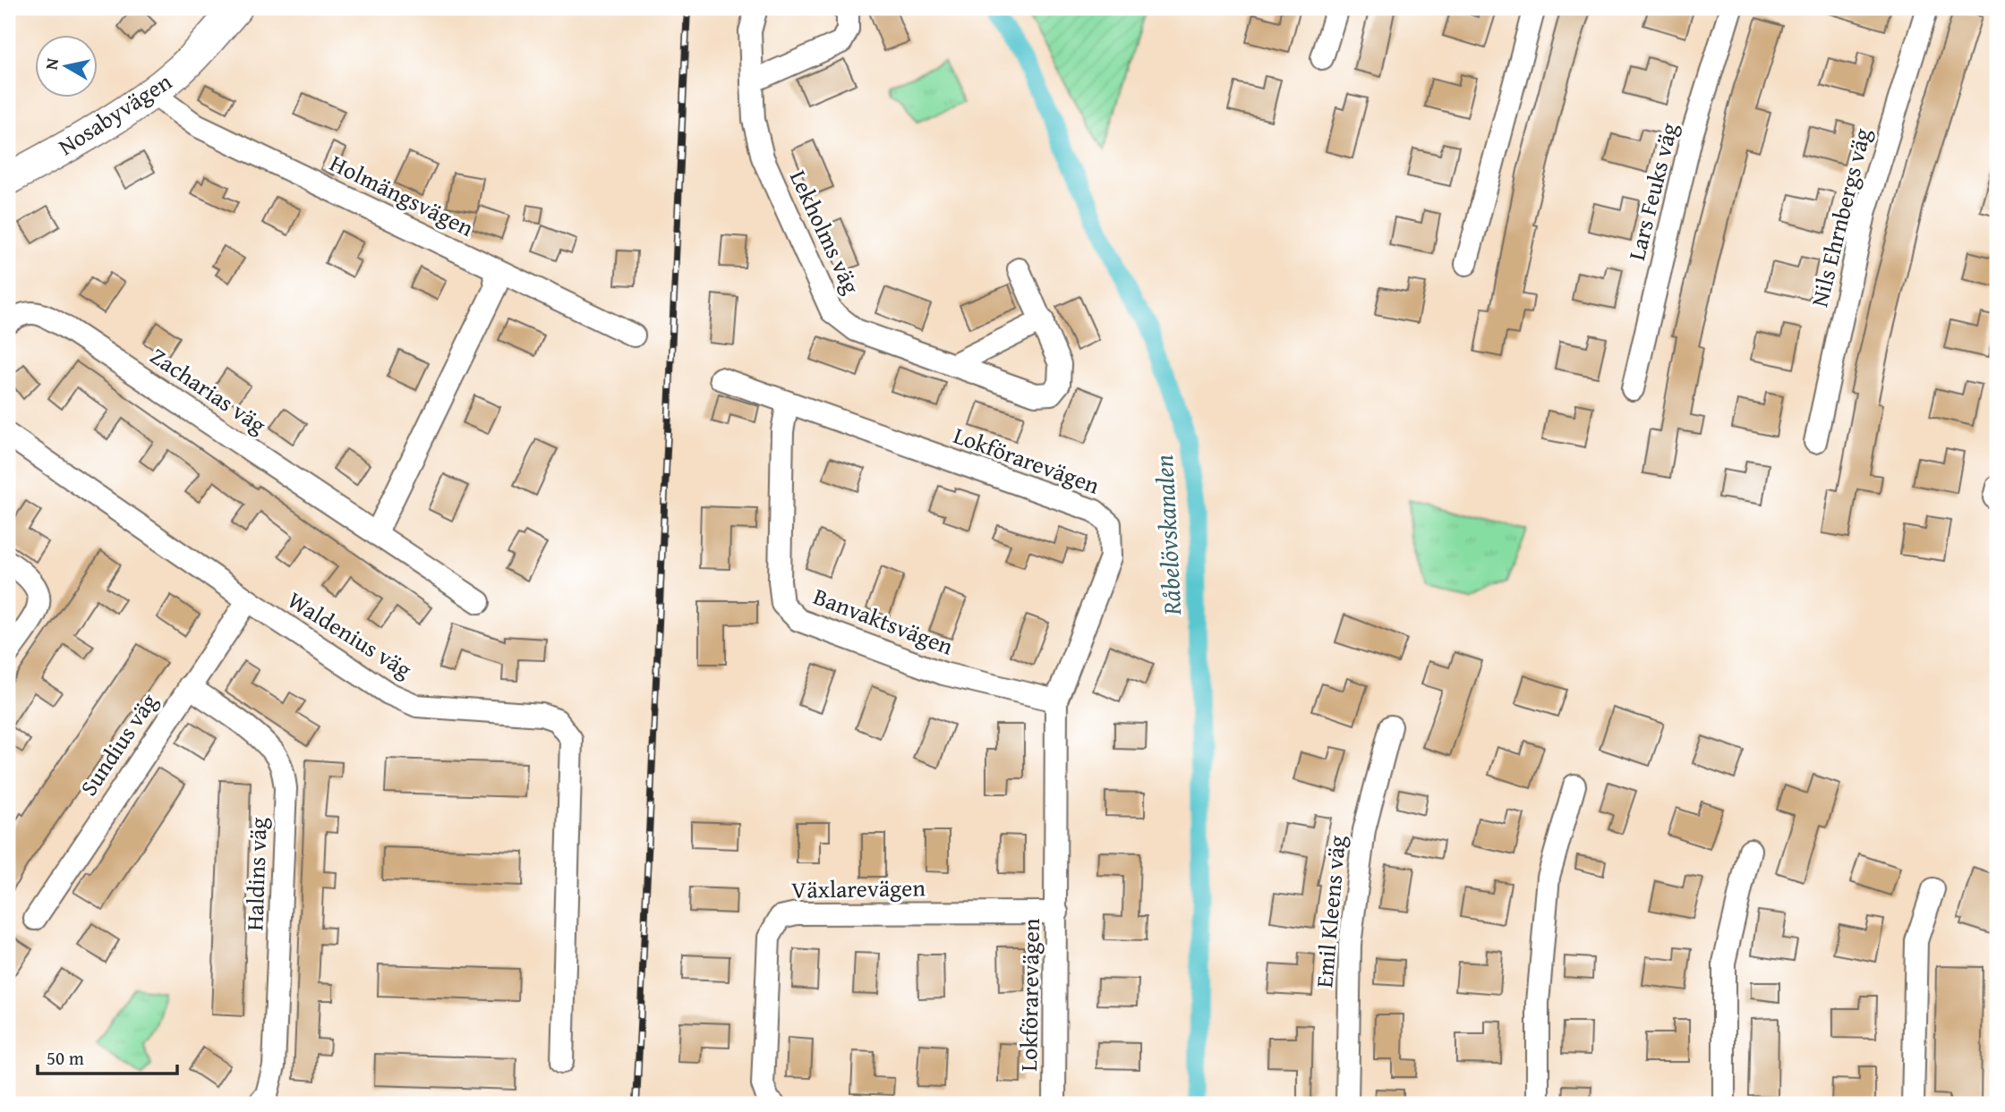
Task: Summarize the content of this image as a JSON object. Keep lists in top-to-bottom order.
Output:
{
  "streets": {
    "main road": ["Nosabyvägen"],
    "street": [
      "Lars Feuks väg",
      "Holmängsvägen",
      "Nils Ehrnbergs väg",
      "Lekholms väg",
      "Zacharias väg",
      "Lokförarevägen",
      "Banvaktsvägen",
      "Waldenius väg",
      "Sundius väg",
      "Haldins väg",
      "Växlarevägen",
      "Emil Kleens väg"
    ]
  },
  "crossings": [
    ["Nosabyvägen", "Holmängsvägen"],
    ["Lokförarevägen", "Banvaktsvägen"],
    ["Lokförarevägen", "Växlarevägen"],
    ["Waldenius väg", "Sundius väg"],
    ["Sundius väg", "Haldins väg"]
  ],
  "water": ["Råbelövskanalen"],
  "scale_bar": "50 m",
  "north": "left"
}
